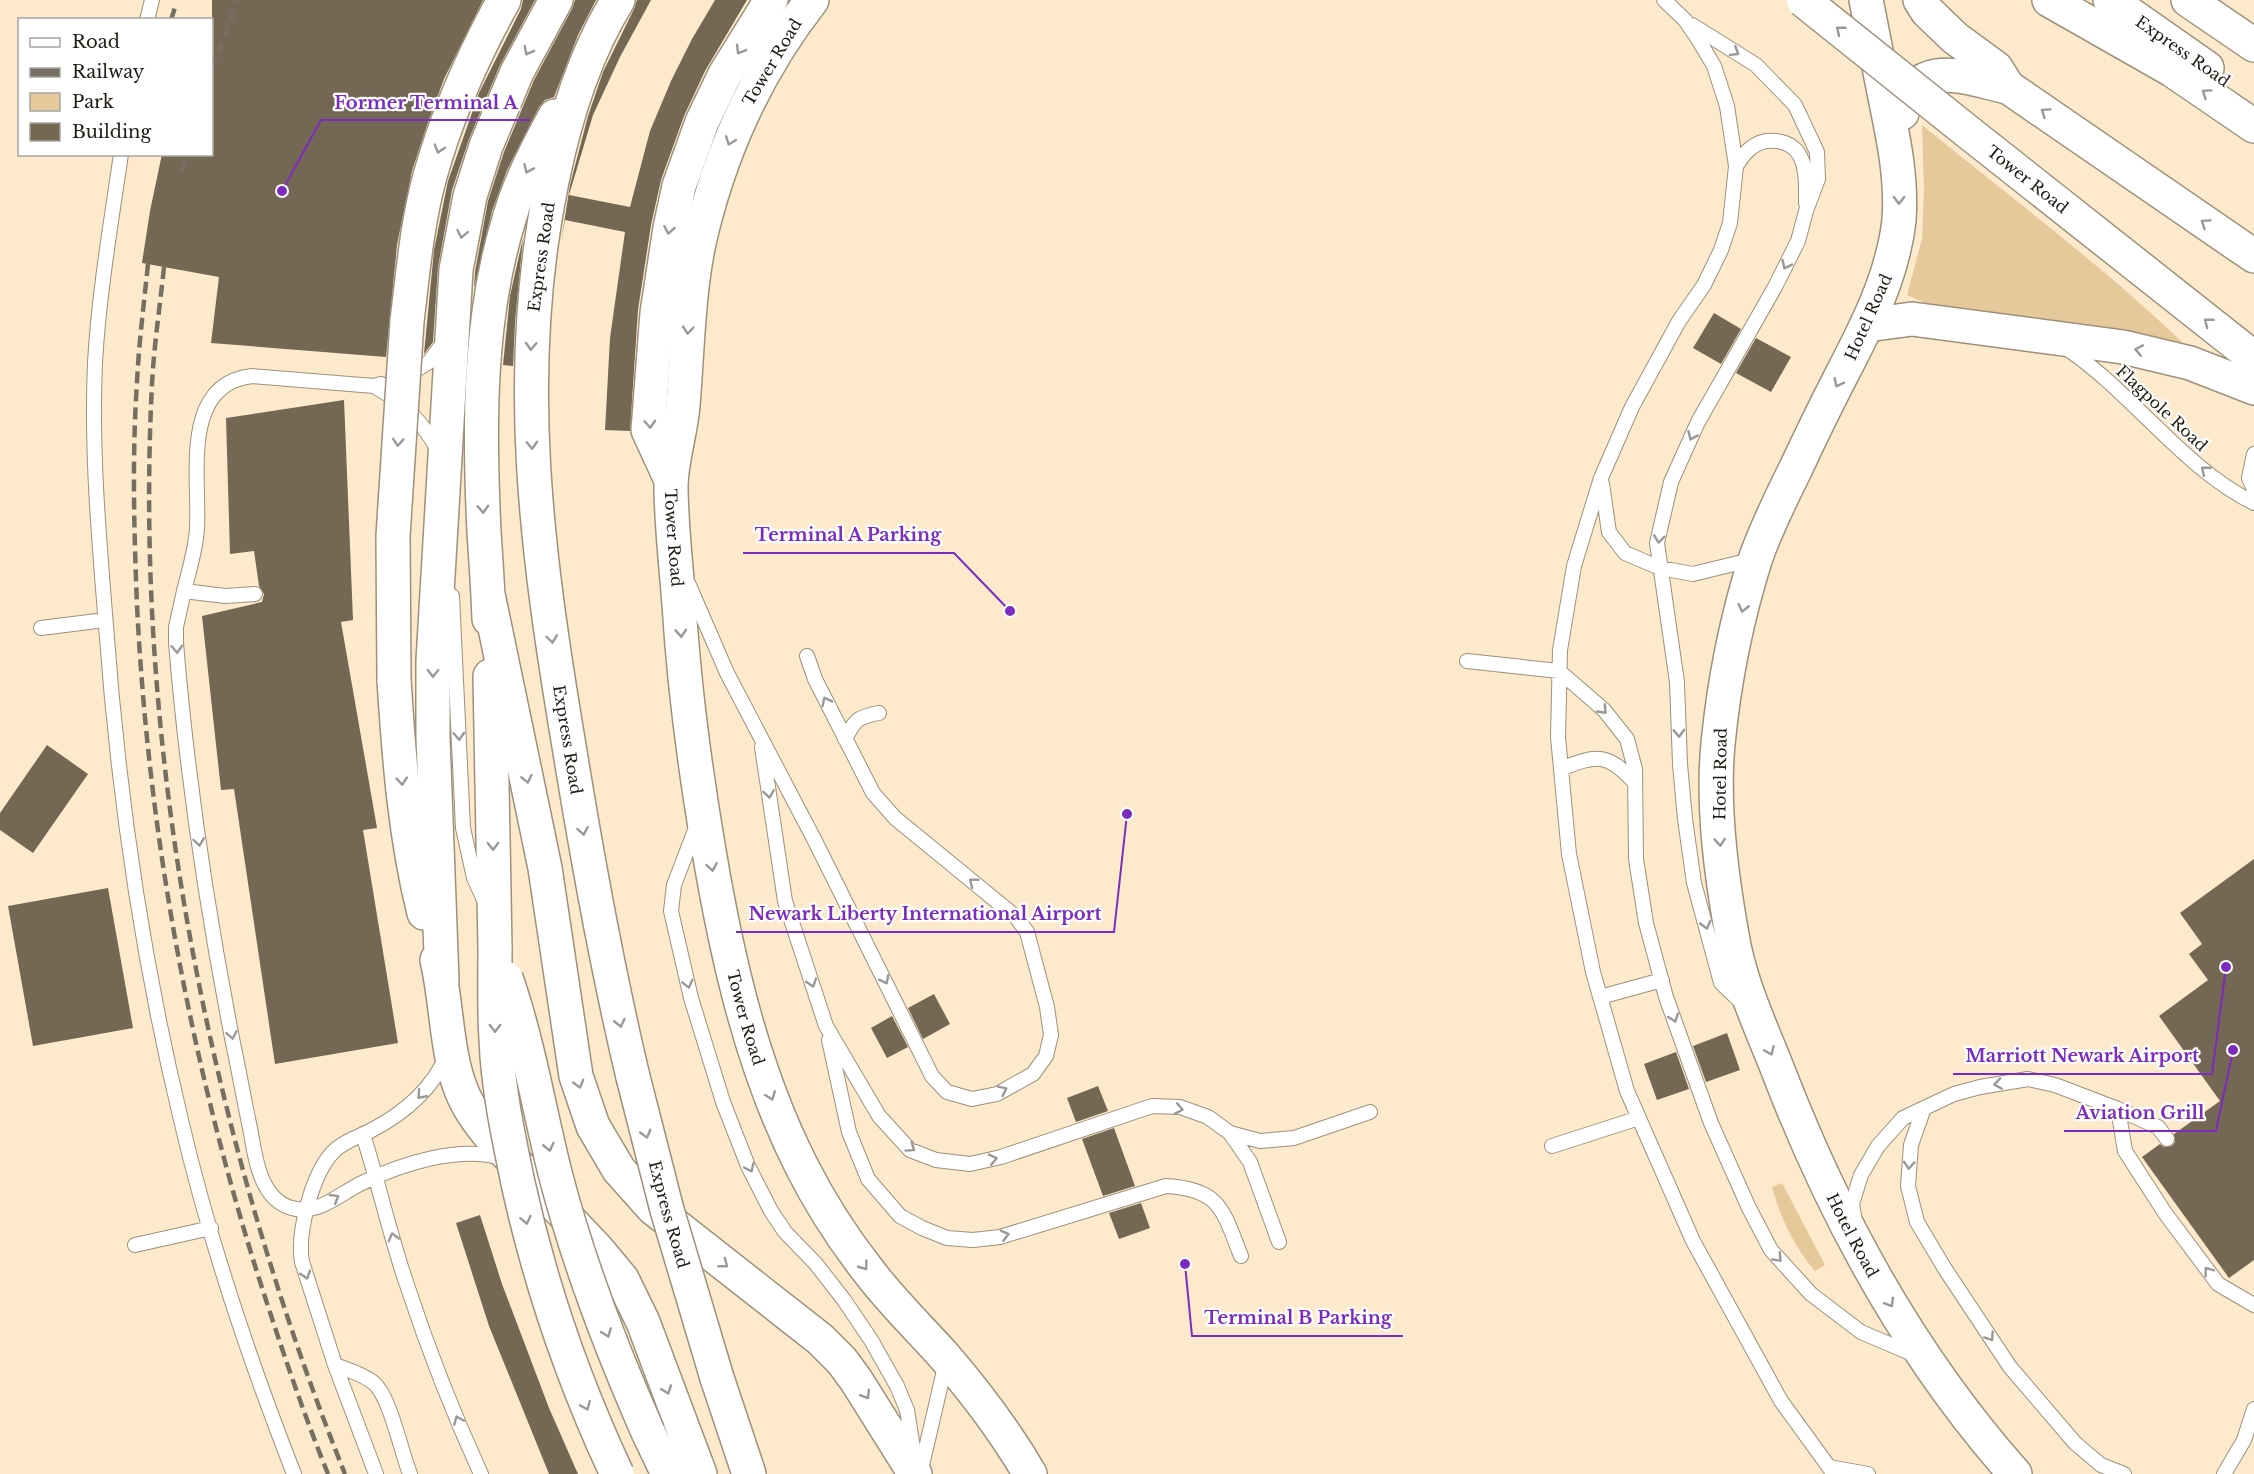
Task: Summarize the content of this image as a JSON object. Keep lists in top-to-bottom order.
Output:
{
  "streets": {
    "street": ["Express Road", "Tower Road", "Hotel Road"],
    "lane": ["Flagpole Road"]
  },
  "one_way": ["Hotel Road", "Flagpole Road"],
  "places": [
    "Former Terminal A",
    "Terminal A Parking",
    "Newark Liberty International Airport",
    "Marriott Newark Airport",
    "Aviation Grill",
    "Terminal B Parking"
  ],
  "legend": [
    "Road",
    "Railway",
    "Park",
    "Building"
  ]
}
